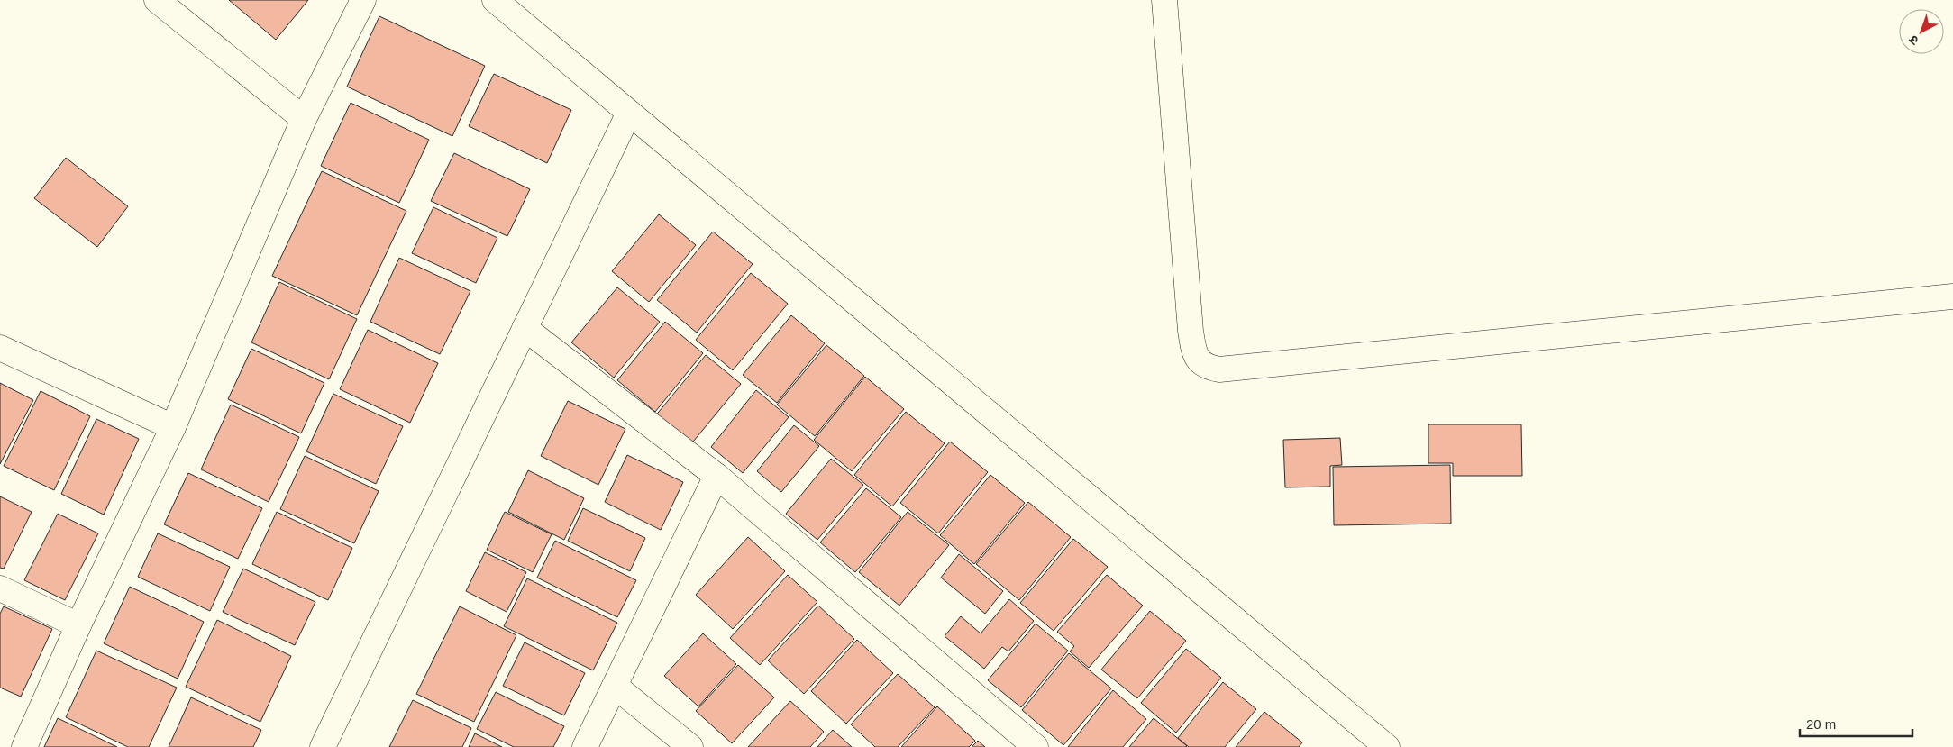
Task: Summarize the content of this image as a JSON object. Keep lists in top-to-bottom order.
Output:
{
  "scale_bar": "20 m",
  "north": "bottom left"
}
